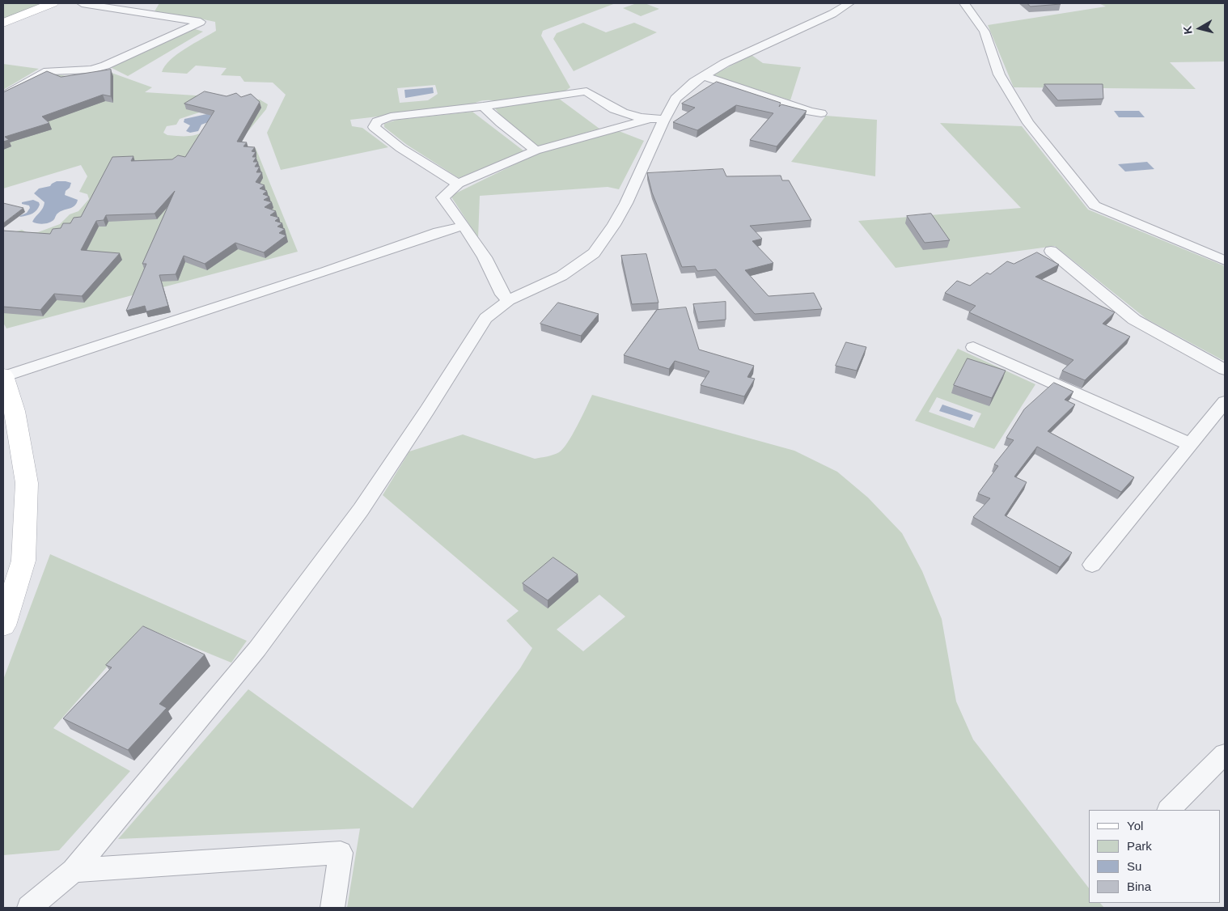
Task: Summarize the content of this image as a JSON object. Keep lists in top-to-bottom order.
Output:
{
  "legend": [
    "Yol",
    "Park",
    "Su",
    "Bina"
  ],
  "north": "left"
}
